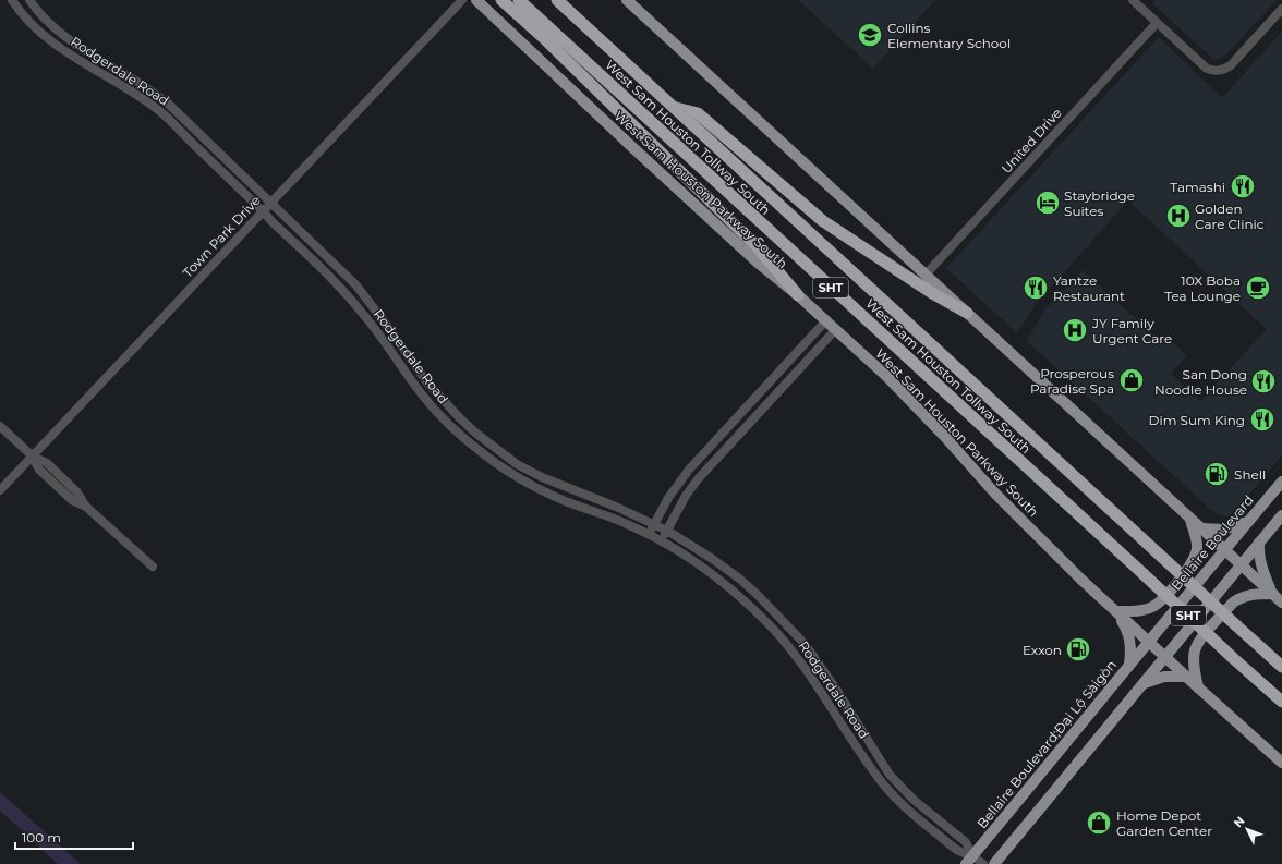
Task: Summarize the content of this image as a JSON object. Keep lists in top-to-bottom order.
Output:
{
  "streets": {
    "highway": ["West Sam Houston Tollway South", "SHT"],
    "main road": ["West Sam Houston Parkway South", "Bellaire Boulevard", "Bellaire Boulevard;Đại Lộ Sàigòn"],
    "street": ["Rodgerdale Road", "United Drive", "Town Park Drive"]
  },
  "crossings": [
    ["Rodgerdale Road", "Town Park Drive"],
    ["Rodgerdale Road", "Bellaire Boulevard;Đại Lộ Sàigòn"],
    ["West Sam Houston Parkway South", "Bellaire Boulevard"],
    ["West Sam Houston Parkway South", "Bellaire Boulevard;Đại Lộ Sàigòn"],
    ["Bellaire Boulevard", "Bellaire Boulevard;Đại Lộ Sàigòn"]
  ],
  "places": {
    "school or university": ["Collins Elementary School"],
    "restaurant": [
      "Tamashi",
      "Yantze Restaurant",
      "San Dong Noodle House",
      "Dim Sum King"
    ],
    "hotel": ["Staybridge Suites"],
    "hospital": ["Golden Care Clinic", "JY Family Urgent Care"],
    "cafe": ["10X Boba Tea Lounge"],
    "shop": ["Prosperous Paradise Spa", "Home Depot Garden Center"],
    "fuel station": ["Shell", "Exxon"]
  },
  "scale_bar": "100 m",
  "north": "top left"
}
